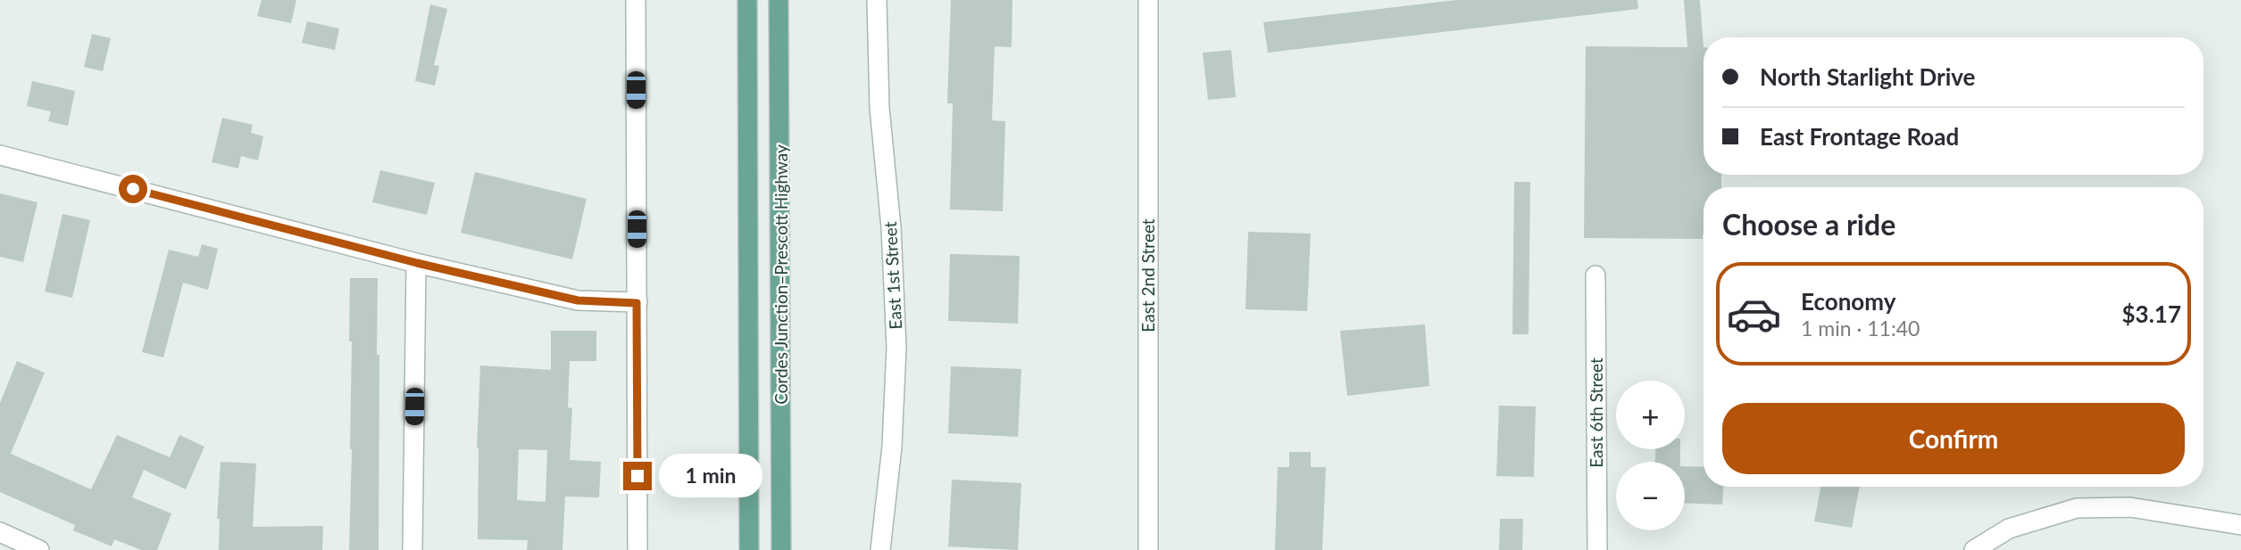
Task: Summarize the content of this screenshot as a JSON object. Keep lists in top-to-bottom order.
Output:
{
  "streets": {
    "main road": ["Cordes Junction–Prescott Highway"],
    "street": ["East 1st Street", "East 2nd Street", "East 6th Street"]
  },
  "page": {
    "banner": ["North Starlight Drive", "East Frontage Road"],
    "heading": "Choose a ride",
    "list": [
      {
        "name": "Economy",
        "note": "1 min · 11:40",
        "value": "$3.17"
      }
    ],
    "map_buttons": ["+", "−"],
    "buttons": "Confirm",
    "bubble": "1 min"
  }
}
